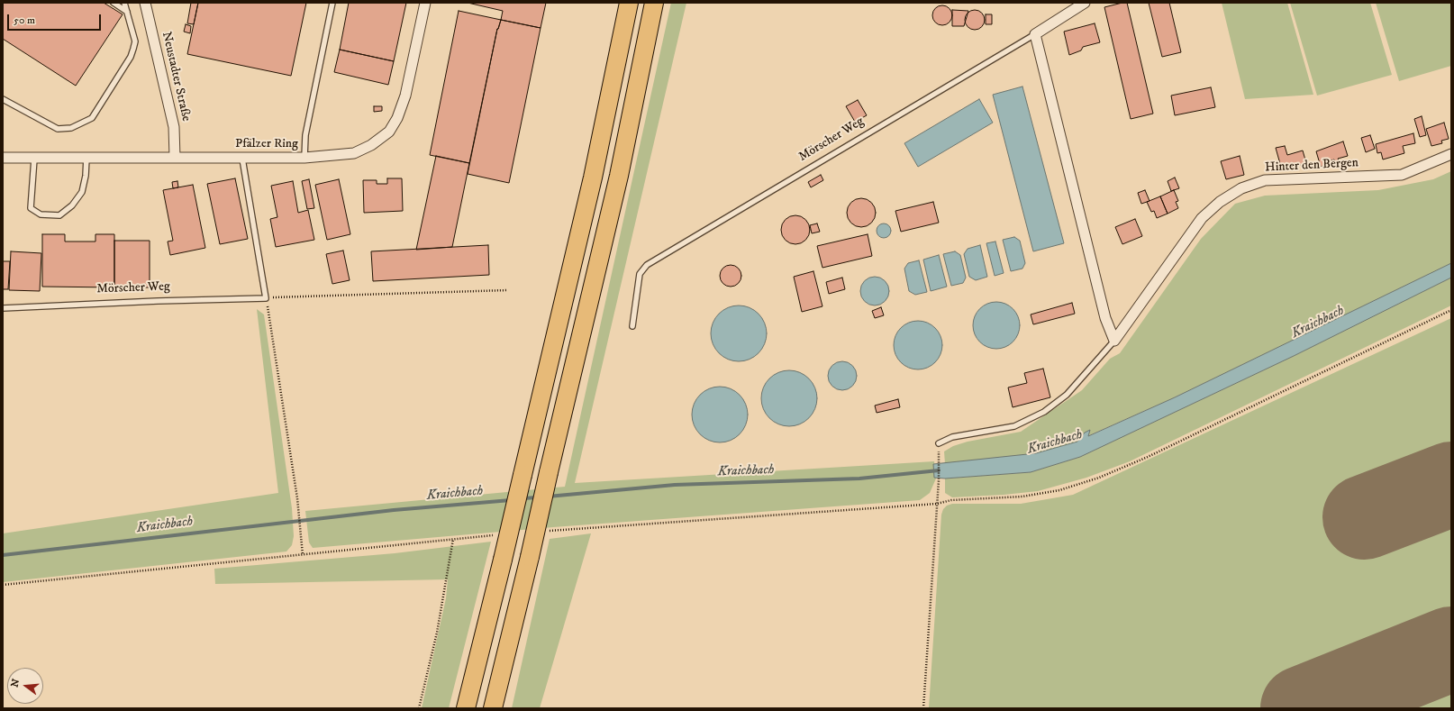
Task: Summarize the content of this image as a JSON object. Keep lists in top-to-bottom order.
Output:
{
  "streets": {
    "street": [
      "Neustadter Straße",
      "Mörscher Weg",
      "Pfälzer Ring",
      "Hinter den Bergen"
    ]
  },
  "crossings": [
    ["Neustadter Straße", "Pfälzer Ring"]
  ],
  "water": ["Kraichbach"],
  "scale_bar": "50 m",
  "north": "left"
}
